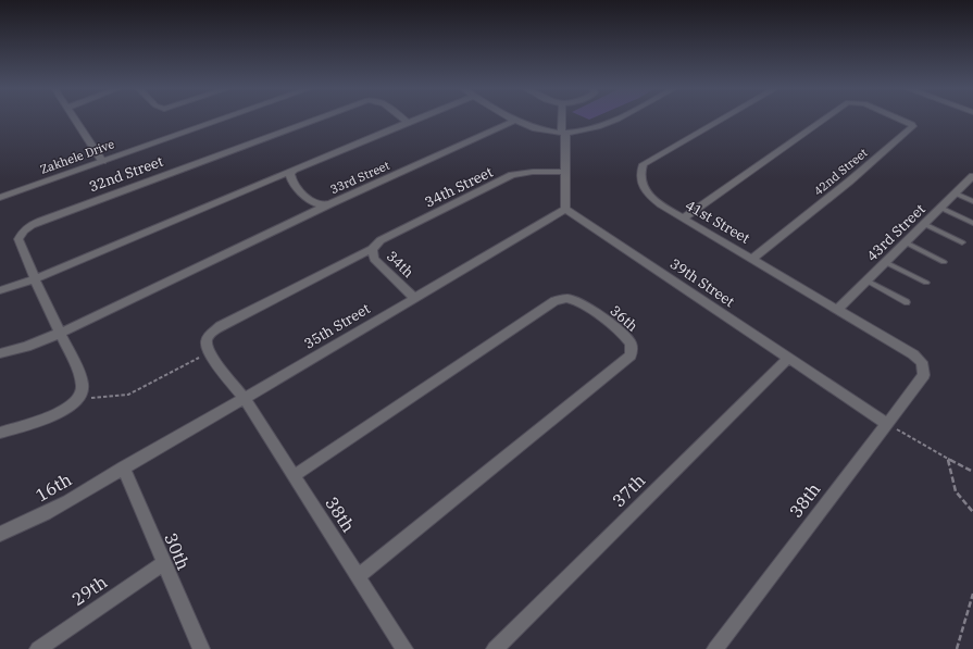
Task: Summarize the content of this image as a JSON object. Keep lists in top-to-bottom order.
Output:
{
  "streets": {
    "street": [
      "Zakhele Drive",
      "42nd Street",
      "32nd Street",
      "33rd Street",
      "34th Street",
      "41st Street",
      "43rd Street",
      "34th",
      "39th Street",
      "36th",
      "35th Street",
      "16th",
      "37th",
      "38th",
      "30th",
      "29th"
    ]
  },
  "crossings": [
    ["42nd Street", "41st Street"],
    ["34th Street", "34th"],
    ["34th Street", "38th"],
    ["41st Street", "43rd Street"],
    ["41st Street", "38th"],
    ["34th", "35th Street"],
    ["39th Street", "35th Street"],
    ["39th Street", "37th"],
    ["39th Street", "38th"],
    ["36th", "38th"],
    ["35th Street", "16th"],
    ["35th Street", "38th"],
    ["35th Street", "30th"],
    ["16th", "30th"],
    ["30th", "29th"]
  ]
}
